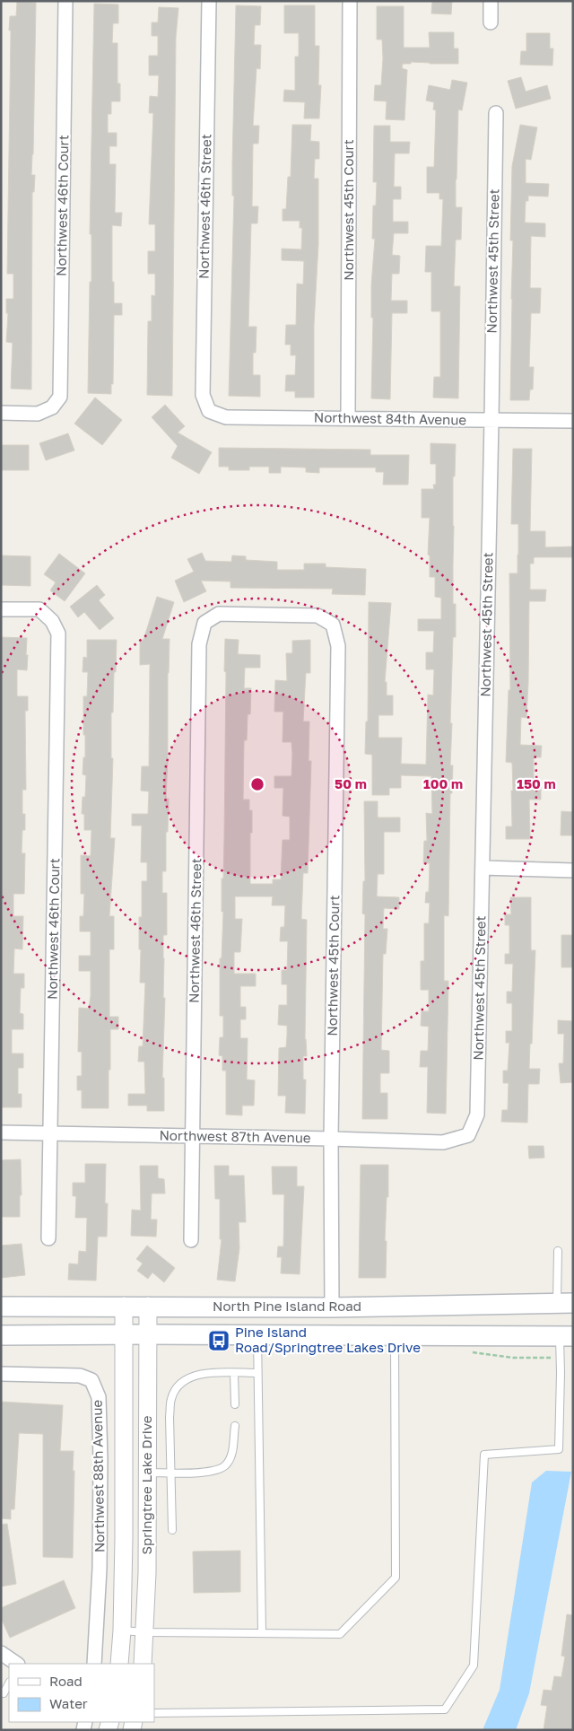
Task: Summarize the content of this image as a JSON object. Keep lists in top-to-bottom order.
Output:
{
  "streets": {
    "main road": ["North Pine Island Road"],
    "street": [
      "Northwest 46th Court",
      "Northwest 46th Street",
      "Northwest 45th Court",
      "Northwest 45th Street",
      "Northwest 84th Avenue",
      "Northwest 87th Avenue",
      "Northwest 88th Avenue",
      "Springtree Lake Drive"
    ]
  },
  "crossings": [
    ["Northwest 46th Court", "Northwest 87th Avenue"],
    ["Northwest 46th Street", "Northwest 45th Court"],
    ["Northwest 46th Street", "Northwest 84th Avenue"],
    ["Northwest 46th Street", "Northwest 87th Avenue"],
    ["Northwest 45th Court", "Northwest 84th Avenue"],
    ["Northwest 45th Court", "Northwest 87th Avenue"],
    ["Northwest 45th Court", "North Pine Island Road"],
    ["Northwest 45th Street", "Northwest 84th Avenue"],
    ["Northwest 45th Street", "Northwest 87th Avenue"],
    ["North Pine Island Road", "Springtree Lake Drive"]
  ],
  "places": {
    "bus stop": ["Pine Island Road/Springtree Lakes Drive"]
  },
  "legend": ["Road", "Water"],
  "rings": ["50 m", "100 m", "150 m"]
}
